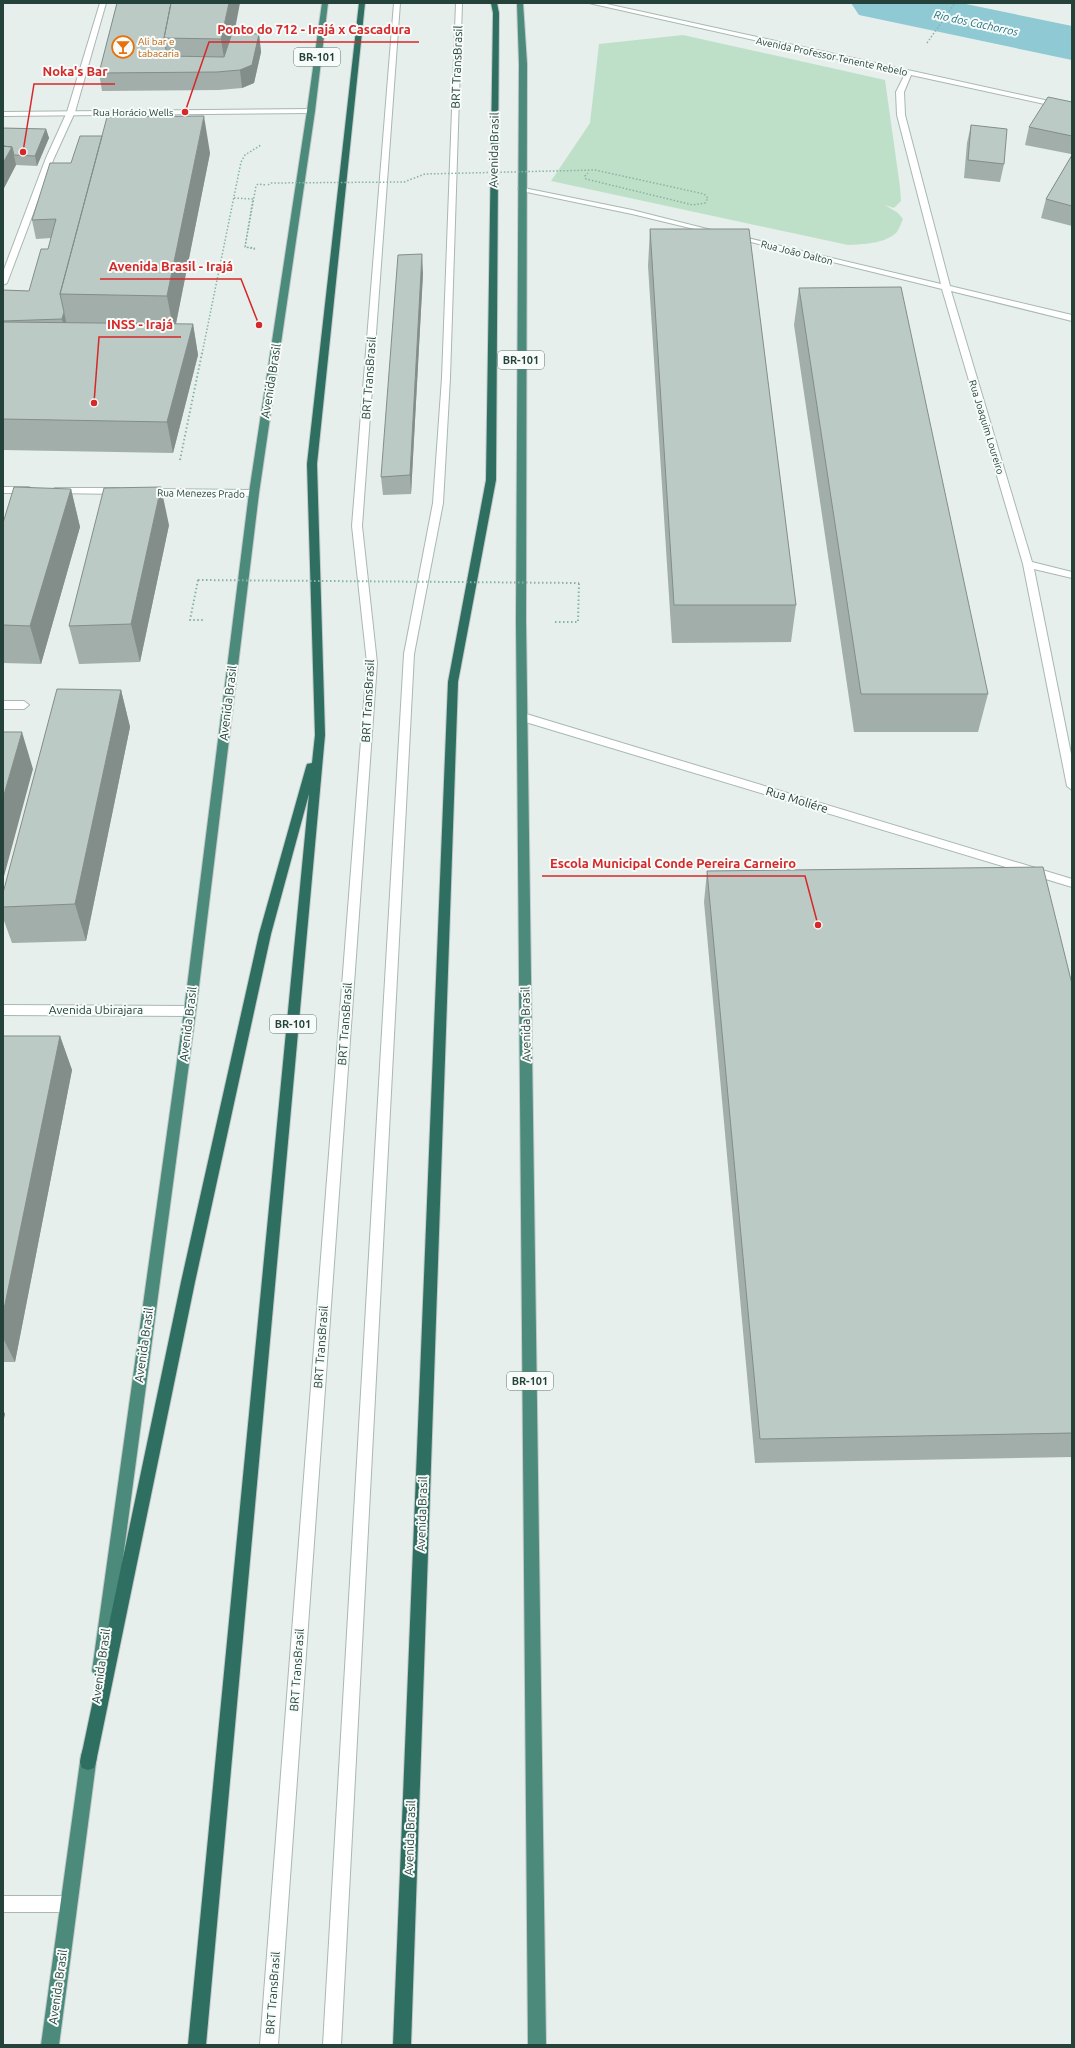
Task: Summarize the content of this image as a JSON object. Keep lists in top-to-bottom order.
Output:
{
  "streets": {
    "highway": ["BR-101", "Avenida Brasil"],
    "street": [
      "Avenida Professor Tenente Rebelo",
      "BRT TransBrasil",
      "Rua Horácio Wells",
      "Rua João Dalton",
      "Rua Joaquim Loureiro",
      "Rua Menezes Prado",
      "Rua Moliére",
      "Avenida Ubirajara"
    ]
  },
  "crossings": [
    ["Avenida Professor Tenente Rebelo", "Rua Joaquim Loureiro"],
    ["Rua Horácio Wells", "Avenida Brasil"],
    ["Avenida Brasil", "Rua João Dalton"],
    ["Avenida Brasil", "Rua Menezes Prado"],
    ["Avenida Brasil", "Rua Moliére"],
    ["Avenida Brasil", "Avenida Ubirajara"],
    ["Rua João Dalton", "Rua Joaquim Loureiro"]
  ],
  "water": ["Rio dos Cachorros"],
  "places": {
    "bar": ["Ali bar e tabacaria"],
    "other": [
      "Ponto do 712 - Irajá x Cascadura",
      "Noka's Bar",
      "Avenida Brasil - Irajá",
      "INSS - Irajá",
      "Escola Municipal Conde Pereira Carneiro"
    ]
  }
}
